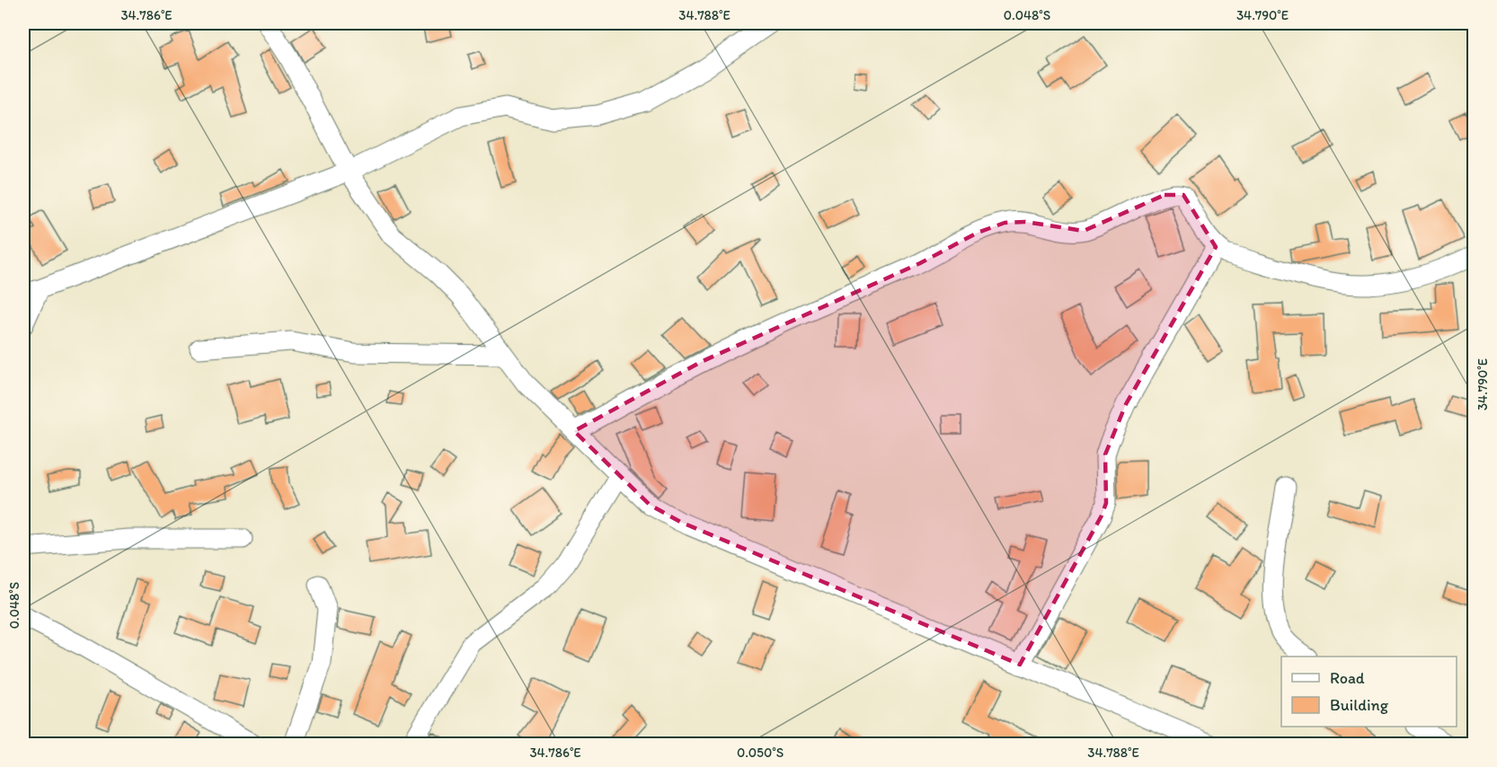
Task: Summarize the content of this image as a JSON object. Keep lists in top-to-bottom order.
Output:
{
  "legend": ["Road", "Building"],
  "coordinates": [
    "34.786°E",
    "34.788°E",
    "0.048°S",
    "34.790°E",
    "0.050°S"
  ]
}
